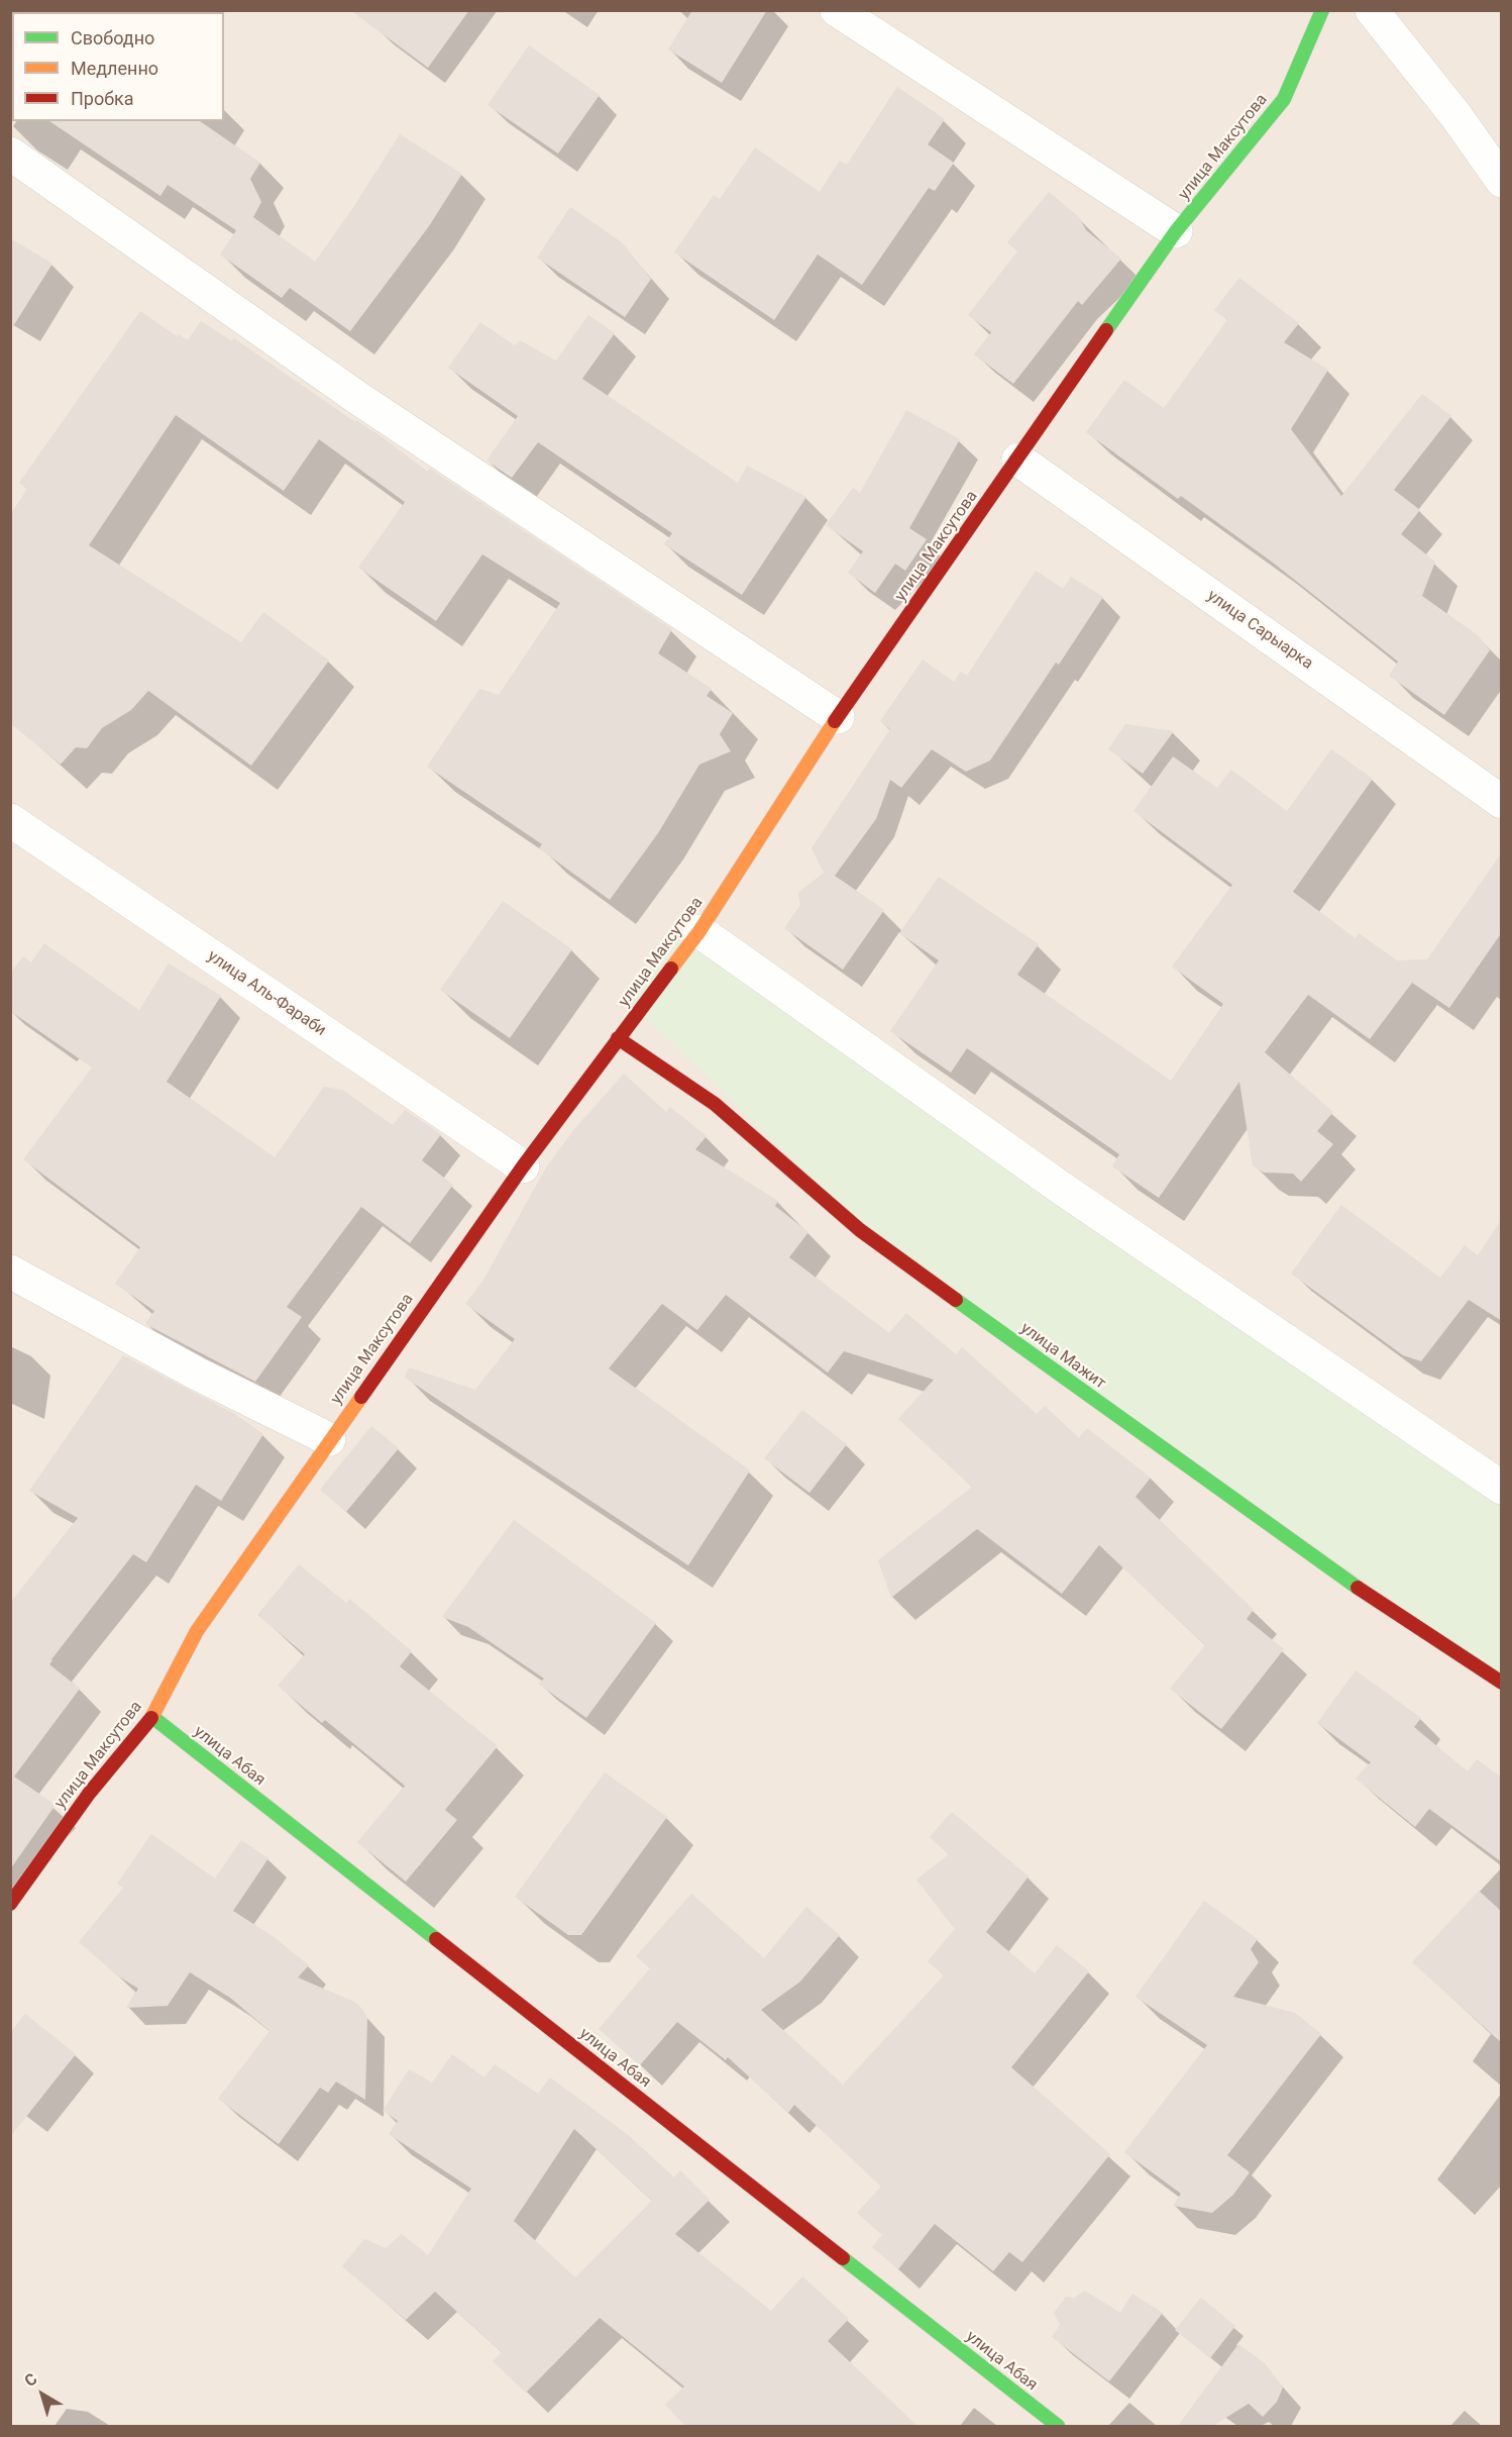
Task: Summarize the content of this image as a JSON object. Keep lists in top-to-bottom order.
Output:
{
  "streets": {
    "street": [
      "улица Максутова",
      "улица Сарыарка",
      "улица Аль-Фараби",
      "улица Мажит",
      "улица Абая"
    ]
  },
  "crossings": [
    ["улица Максутова", "улица Сарыарка"],
    ["улица Максутова", "улица Аль-Фараби"],
    ["улица Максутова", "улица Мажит"],
    ["улица Максутова", "улица Абая"]
  ],
  "legend": ["Свободно", "Медленно", "Пробка"],
  "north": "top left"
}
